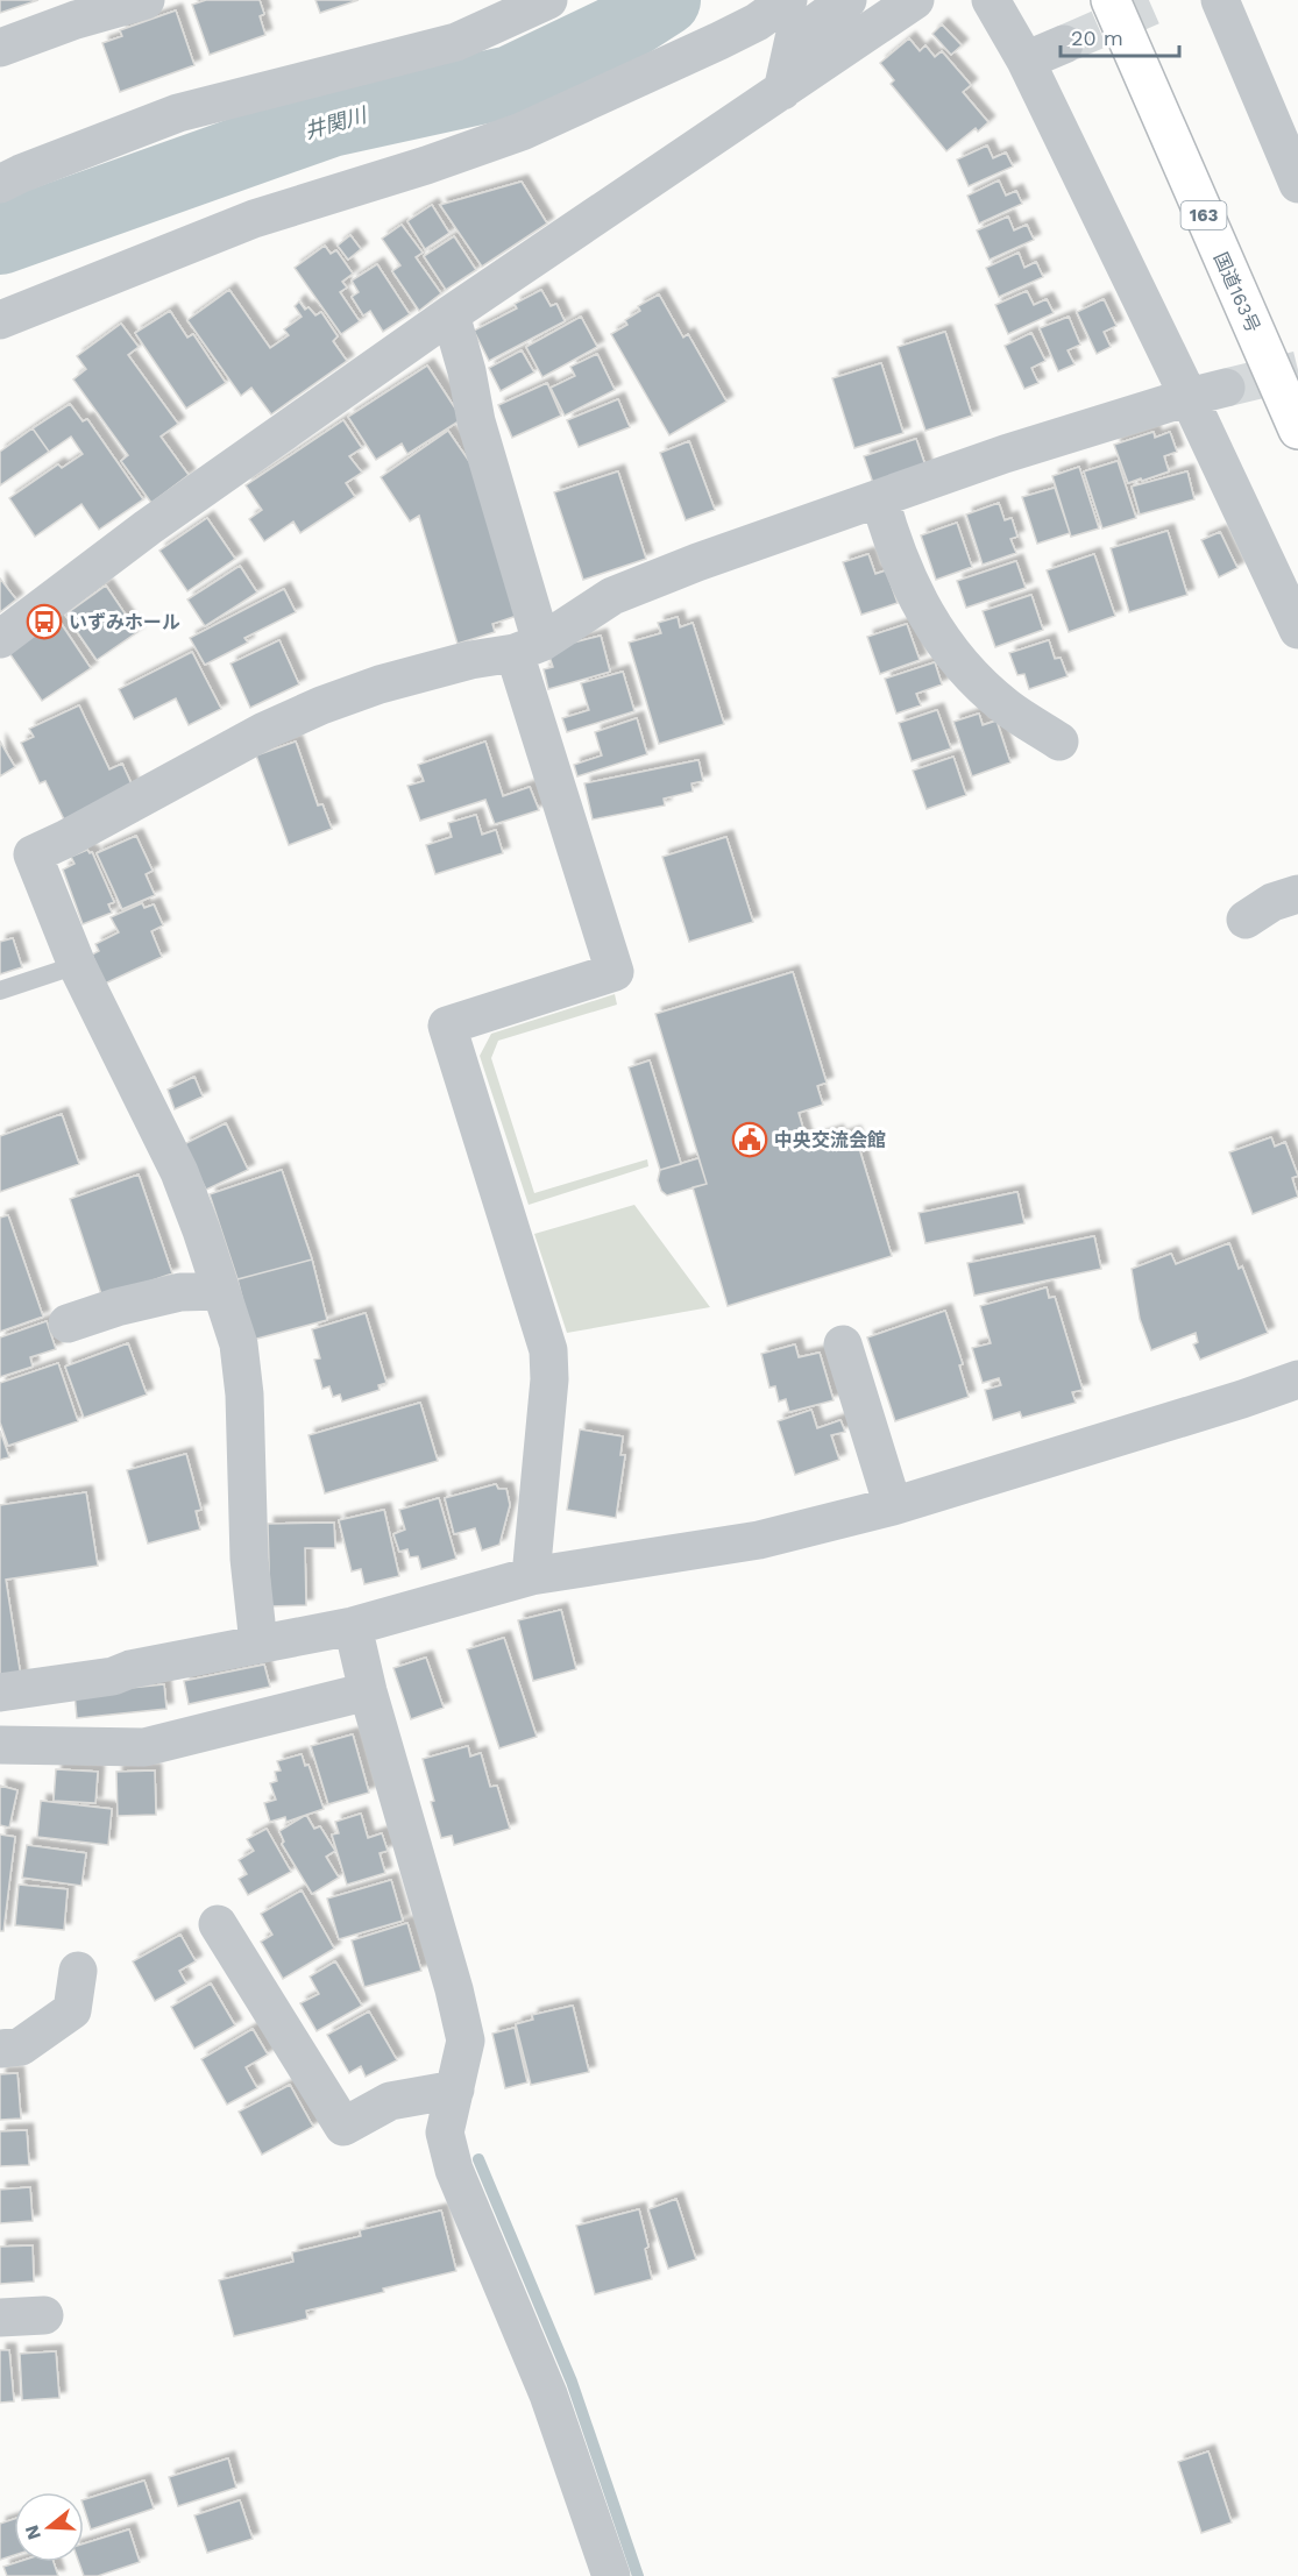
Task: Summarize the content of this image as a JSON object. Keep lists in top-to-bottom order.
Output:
{
  "streets": {
    "highway": ["163", "国道163号"]
  },
  "water": ["井関川"],
  "places": {
    "bus stop": ["いずみホール"],
    "public building": ["中央交流会館"]
  },
  "scale_bar": "20 m",
  "north": "left"
}
